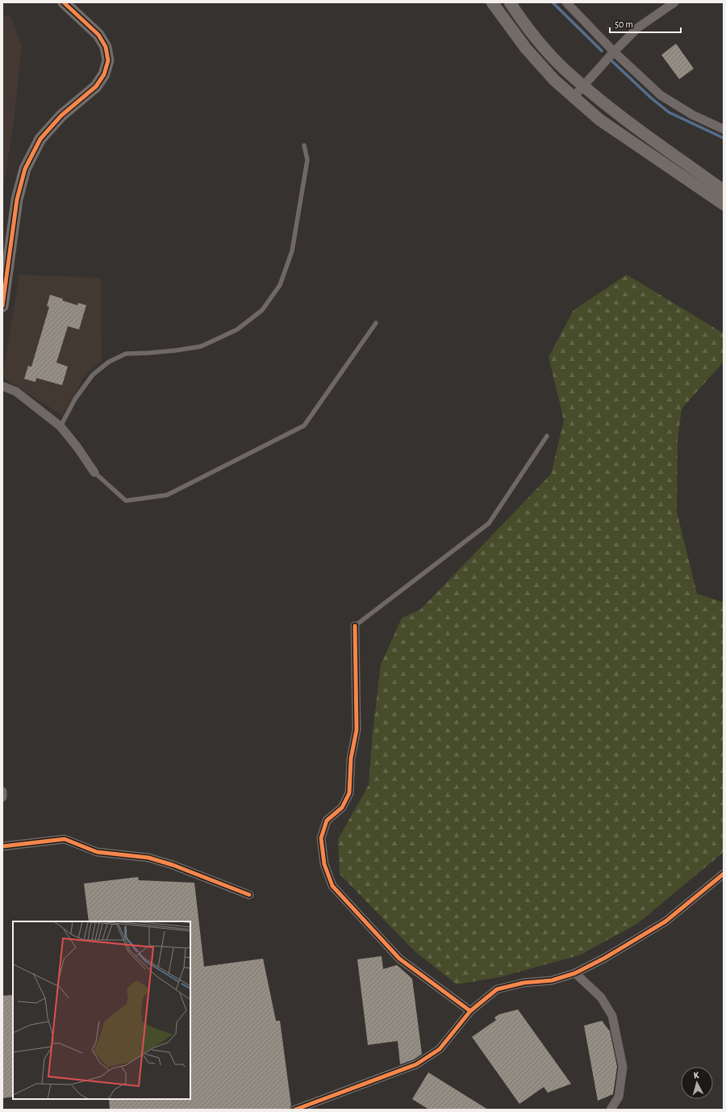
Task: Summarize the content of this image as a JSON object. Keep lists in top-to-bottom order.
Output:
{
  "scale_bar": "50 m",
  "north": "top"
}
